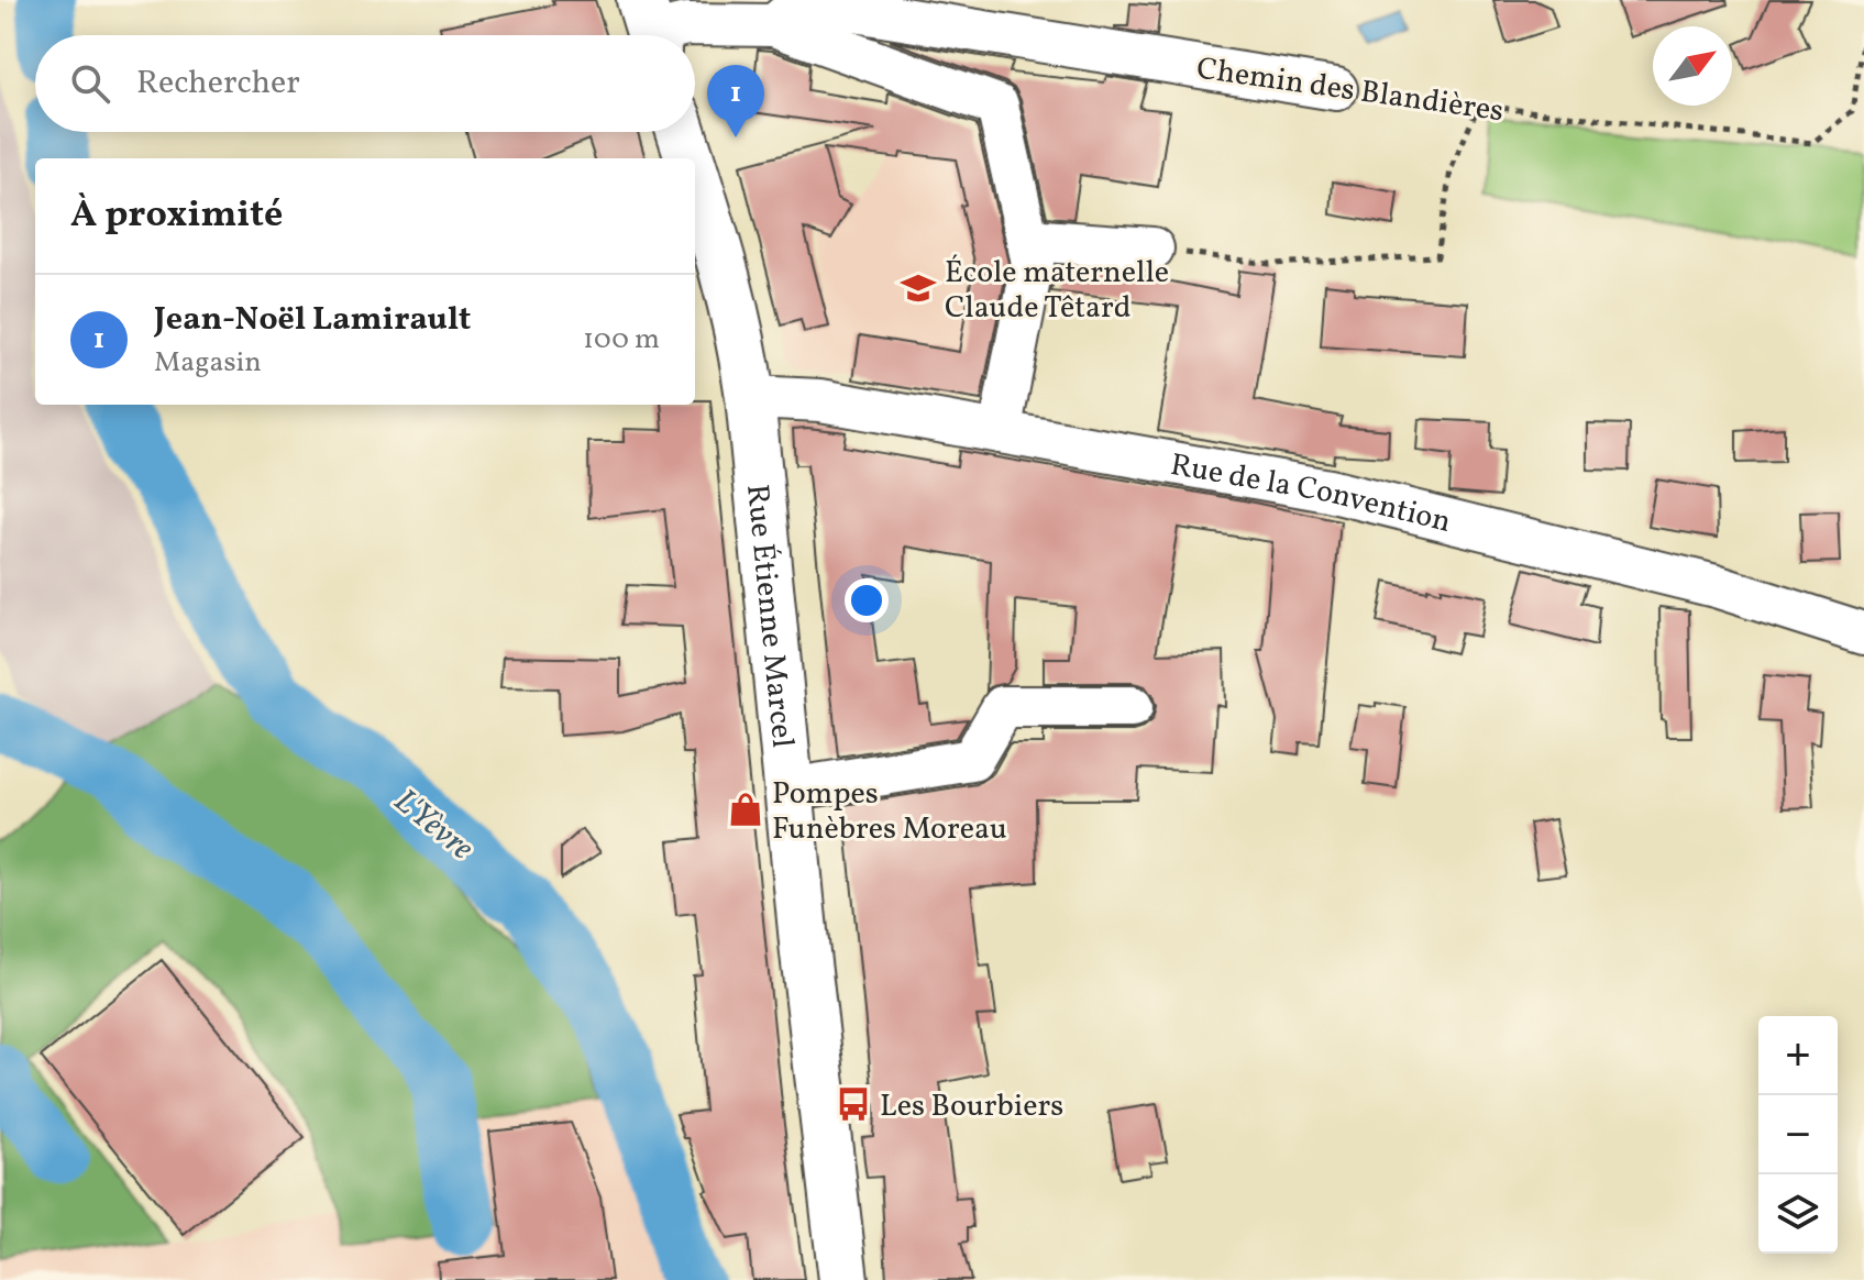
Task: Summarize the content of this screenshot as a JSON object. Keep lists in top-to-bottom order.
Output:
{
  "streets": {
    "main road": ["Rue Étienne Marcel"],
    "street": ["Chemin des Blandières", "Rue de la Convention"]
  },
  "crossings": [
    ["Rue de la Convention", "Rue Étienne Marcel"]
  ],
  "water": ["L'Yèvre"],
  "places": {
    "school or university": ["École maternelle Claude Têtard"],
    "shop": ["Pompes Funèbres Moreau"],
    "bus stop": ["Les Bourbiers"]
  },
  "north": "top right",
  "page": {
    "search": "Rechercher",
    "pins": "1",
    "heading": "À proximité",
    "list": [
      {
        "mark": "1",
        "name": "Jean-Noël Lamirault",
        "note": "Magasin",
        "value": "100 m"
      }
    ],
    "map_buttons": ["+", "−"]
  }
}
